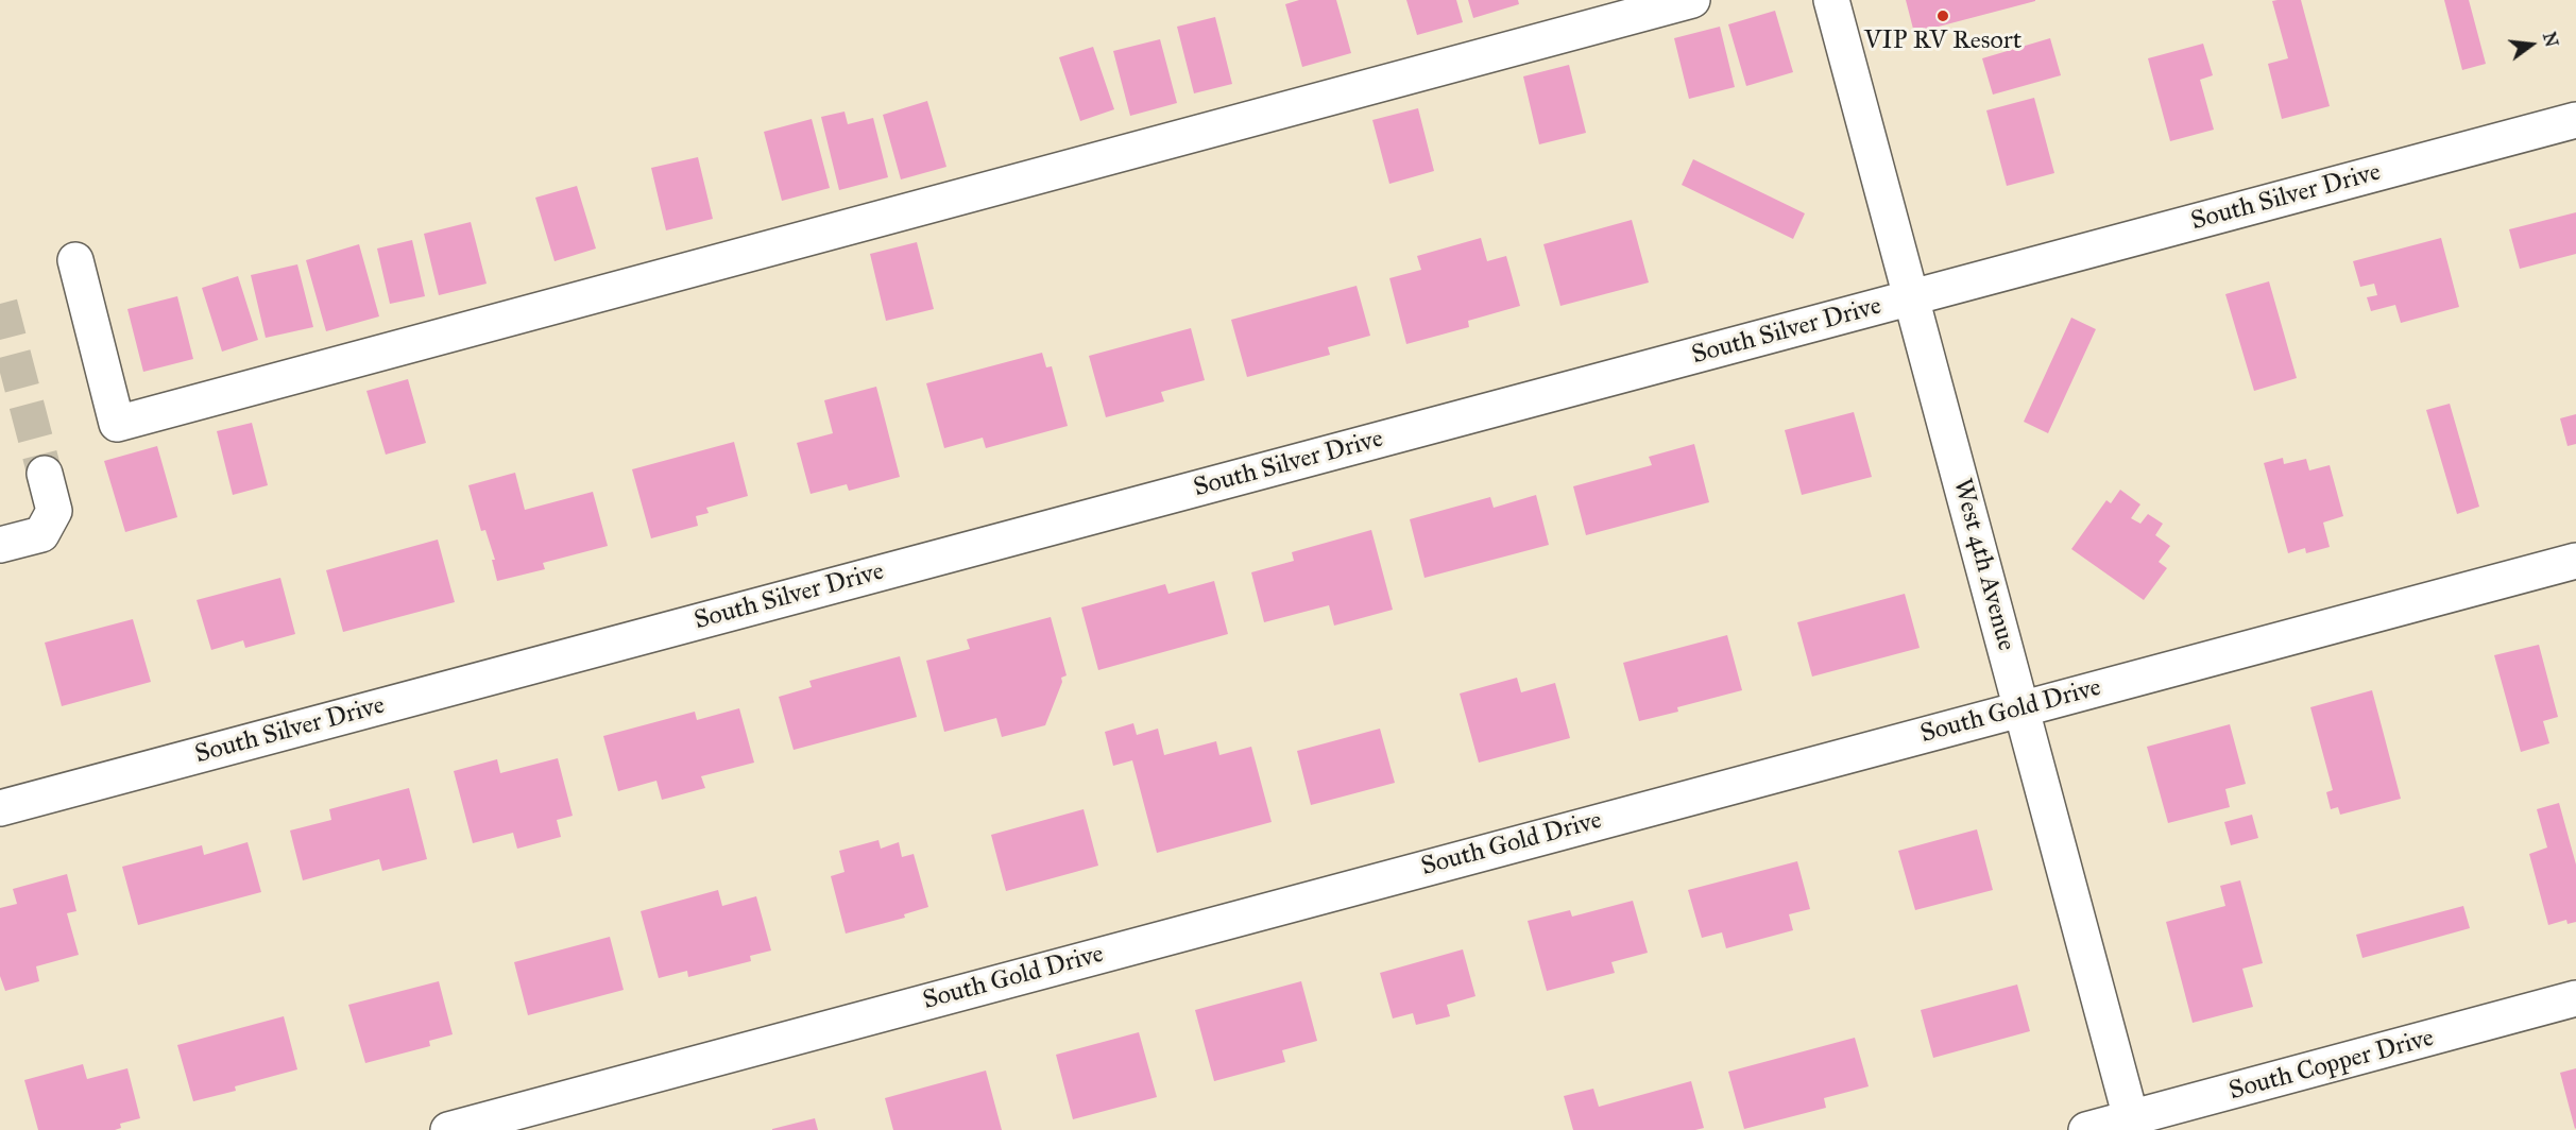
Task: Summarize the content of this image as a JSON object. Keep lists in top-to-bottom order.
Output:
{
  "streets": {
    "street": [
      "South Silver Drive",
      "West 4th Avenue",
      "South Gold Drive",
      "South Copper Drive"
    ]
  },
  "crossings": [
    ["South Silver Drive", "West 4th Avenue"],
    ["West 4th Avenue", "South Gold Drive"],
    ["West 4th Avenue", "South Copper Drive"]
  ],
  "places": ["VIP RV Resort"],
  "north": "right"
}
